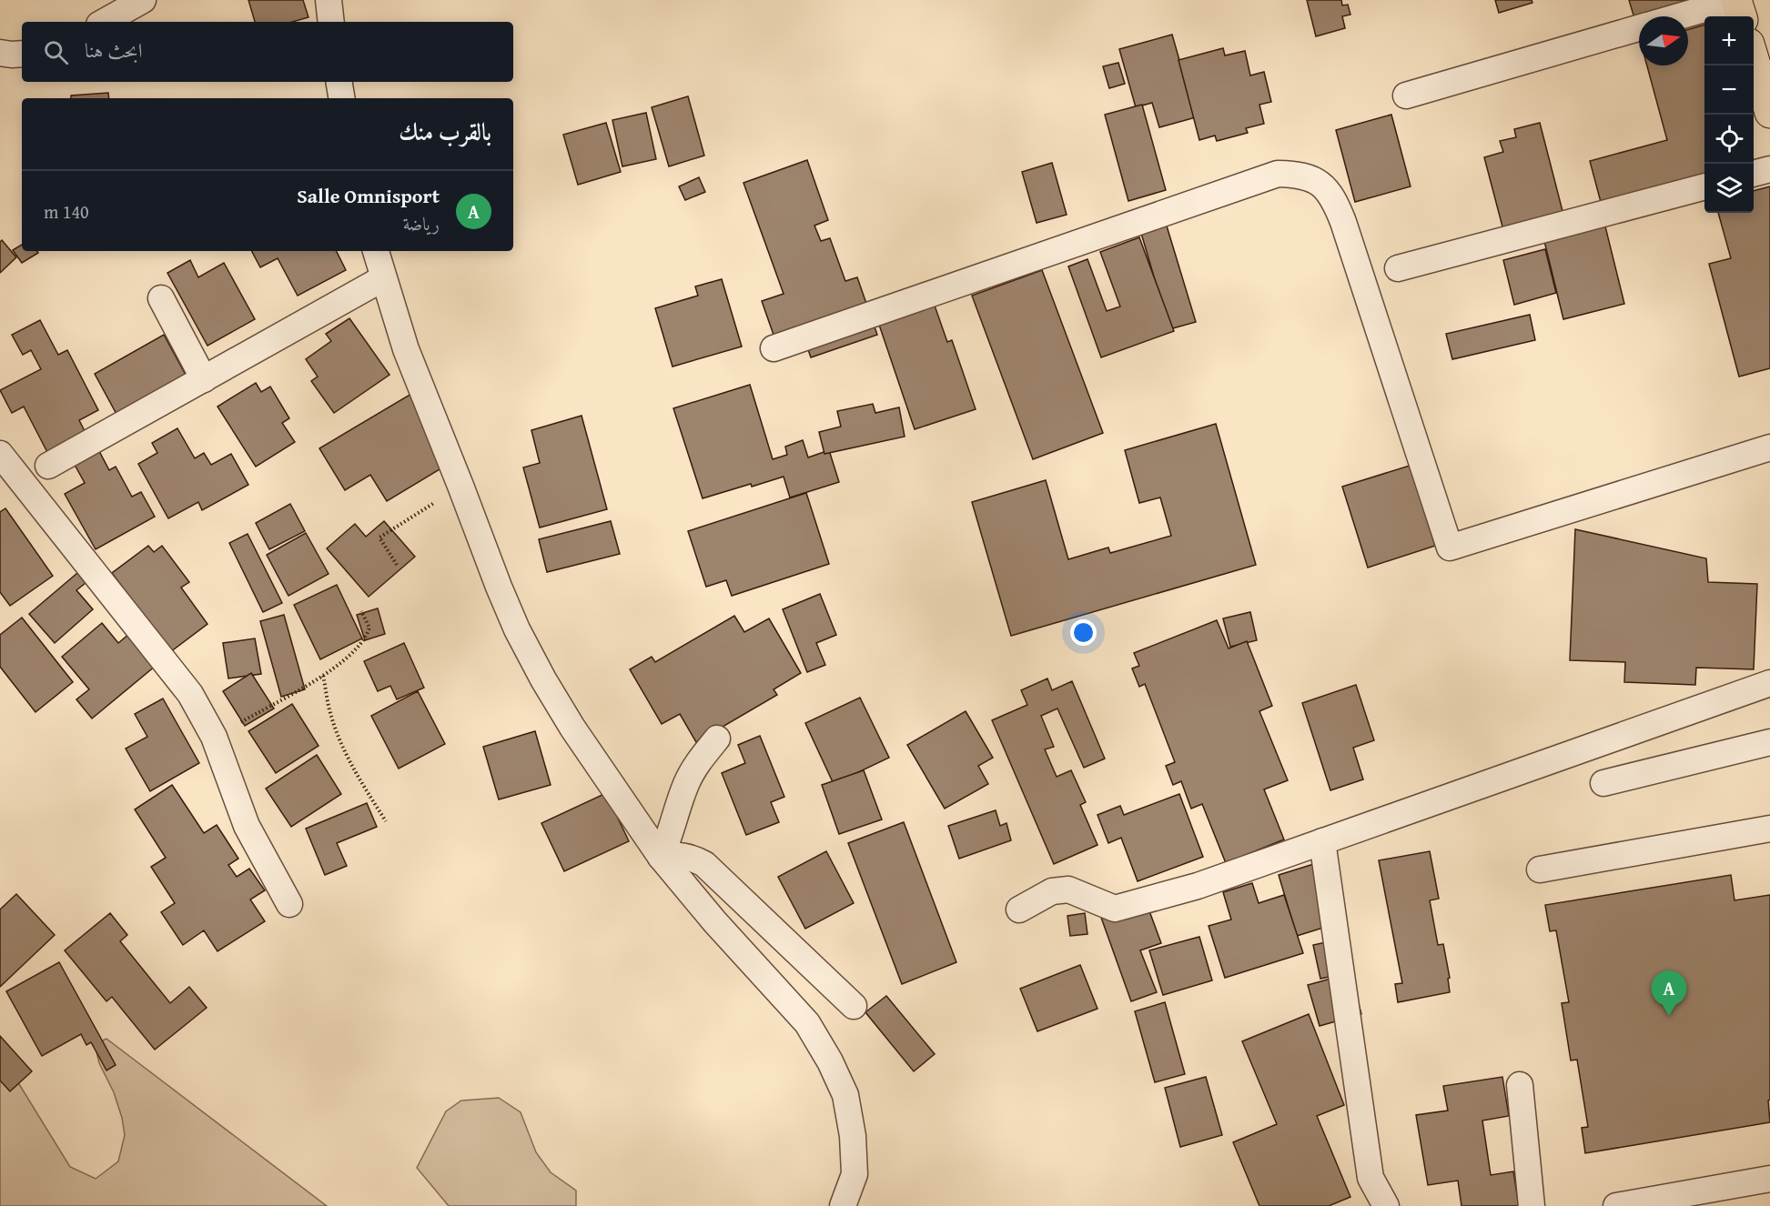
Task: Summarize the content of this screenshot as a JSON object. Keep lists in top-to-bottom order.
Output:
{
  "north": "right",
  "page": {
    "map_buttons": ["+", "−"],
    "search": "ابحث هنا",
    "heading": "بالقرب منك",
    "list": [
      {
        "mark": "A",
        "name": "Salle Omnisport",
        "note": "رياضة",
        "value": "140 m"
      }
    ],
    "pins": "A"
  }
}
